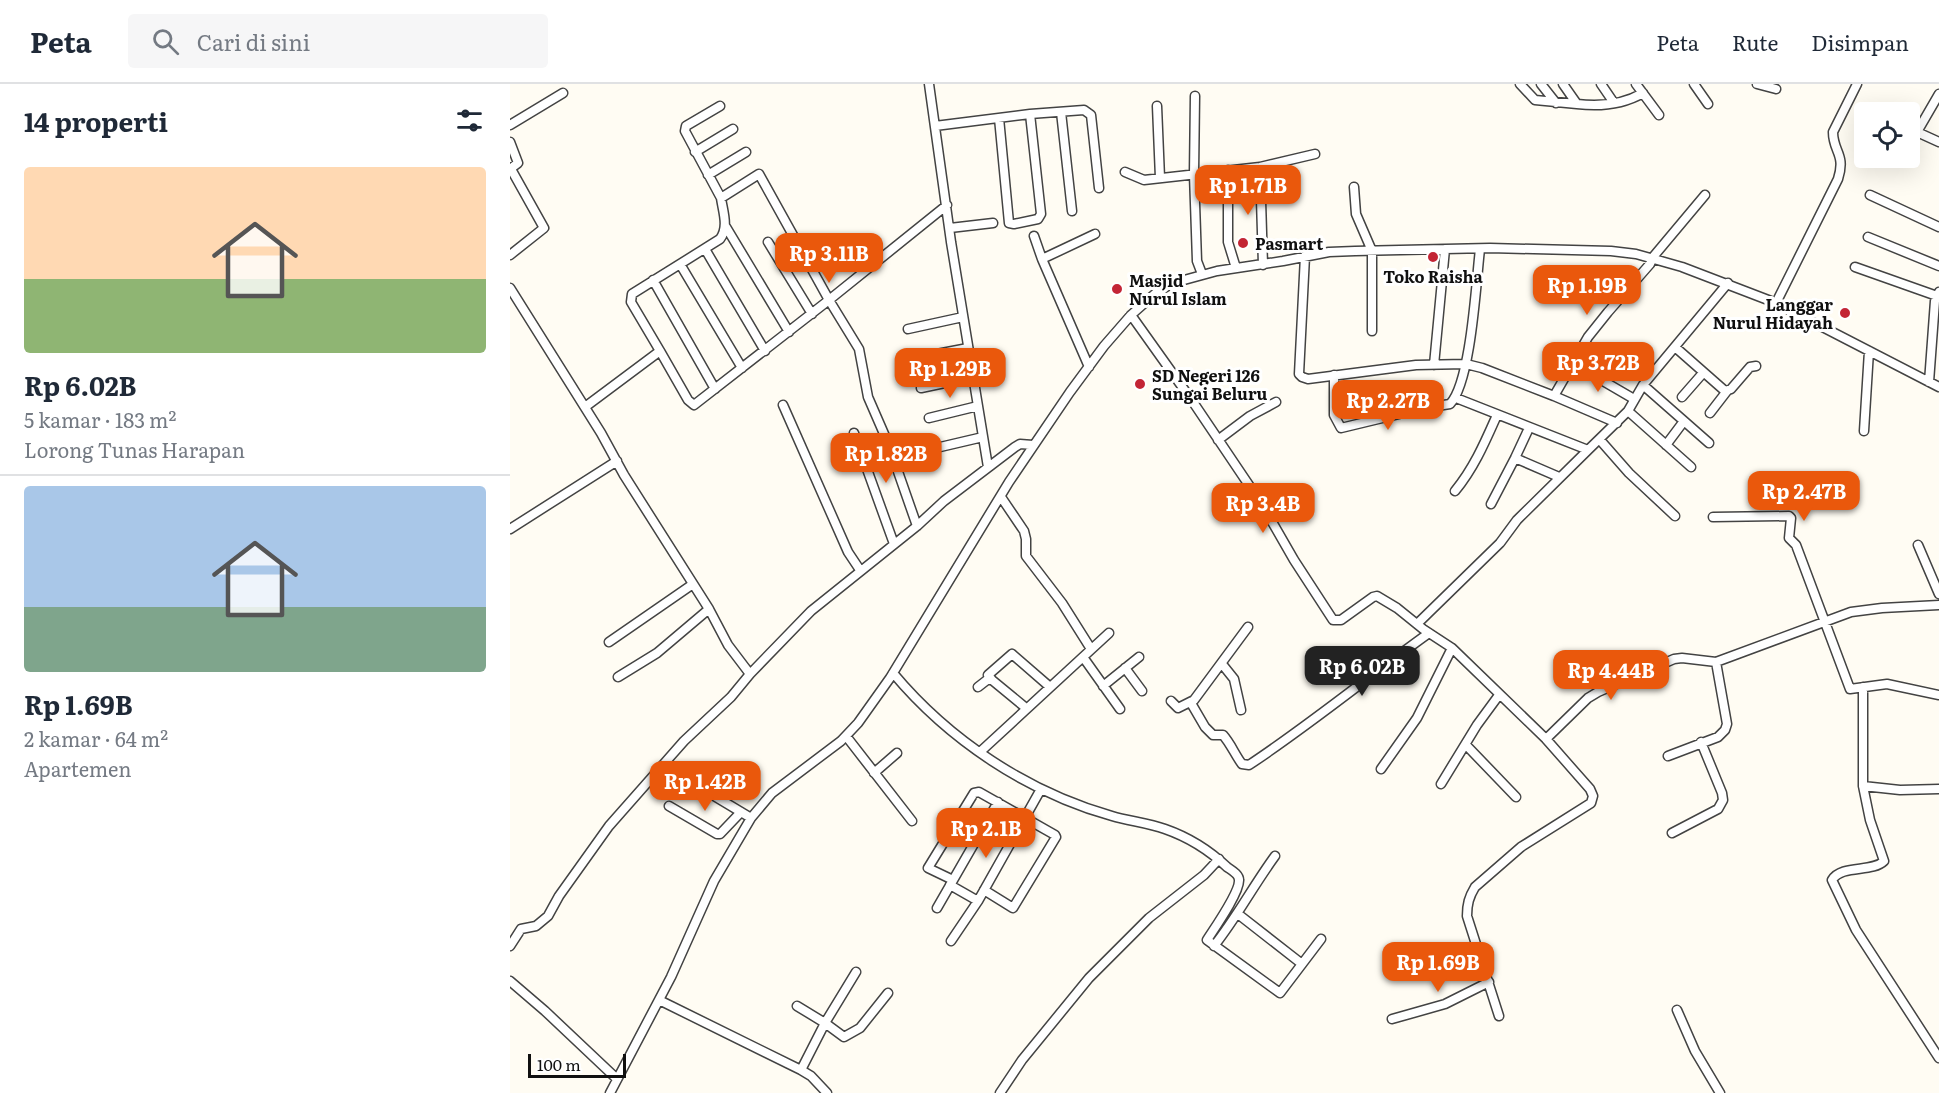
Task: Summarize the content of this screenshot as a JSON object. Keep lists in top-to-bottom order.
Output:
{
  "places": [
    "Pasmart",
    "Toko Raisha",
    "Masjid Nurul Islam",
    "Langgar Nurul Hidayah",
    "SD Negeri 126 Sungai Beluru"
  ],
  "scale_bar": "100 m",
  "page": {
    "header": "Peta",
    "search": "Cari di sini",
    "nav": ["Peta", "Rute", "Disimpan"],
    "heading": "14 properti",
    "list": [
      {
        "name": "Rp 6.02B",
        "note": "5 kamar · 183 m² · Lorong Tunas Harapan"
      },
      {
        "name": "Rp 1.69B",
        "note": "2 kamar · 64 m² · Apartemen"
      }
    ],
    "price": [
      "Rp 1.71B",
      "Rp 3.11B",
      "Rp 1.19B",
      "Rp 3.72B",
      "Rp 1.29B",
      "Rp 2.27B",
      "Rp 1.82B",
      "Rp 2.47B",
      "Rp 3.4B",
      "Rp 6.02B",
      "Rp 4.44B",
      "Rp 1.42B",
      "Rp 2.1B",
      "Rp 1.69B"
    ],
    "scale": "100 m"
  }
}
